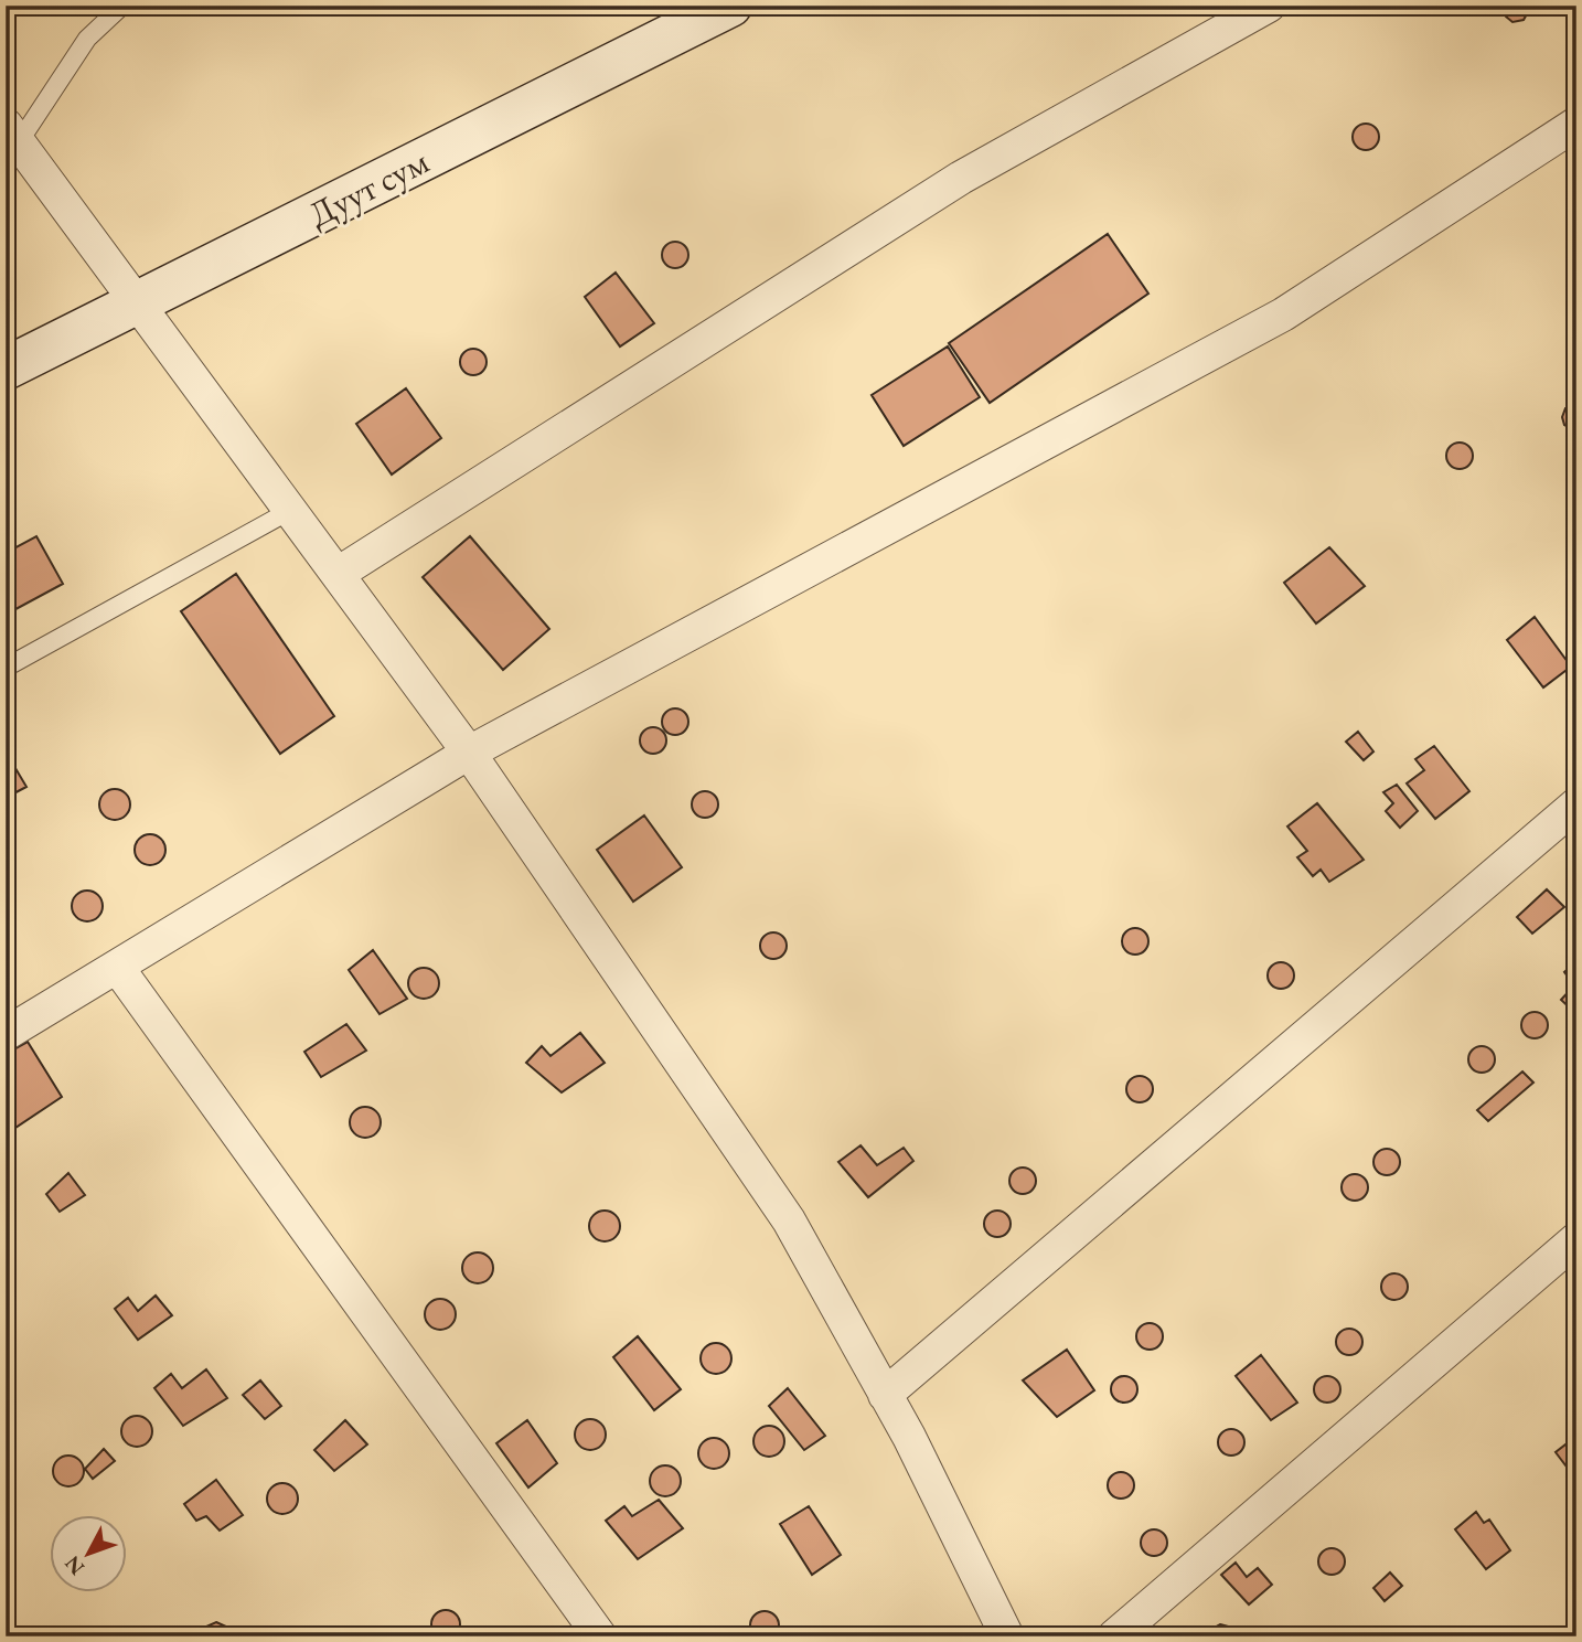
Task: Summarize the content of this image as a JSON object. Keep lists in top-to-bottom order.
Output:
{
  "streets": {
    "main road": ["Дуут сум"]
  },
  "north": "bottom left"
}
